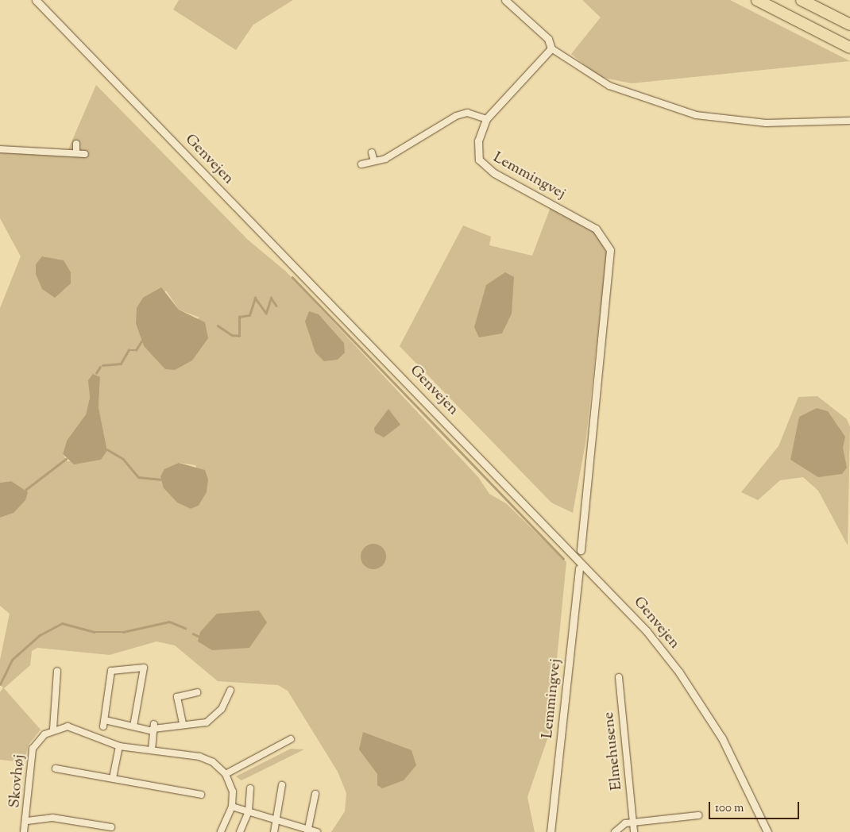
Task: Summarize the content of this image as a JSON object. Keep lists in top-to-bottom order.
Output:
{
  "streets": {
    "street": [
      "Genvejen",
      "Lemmingvej",
      "Elmehusene",
      "Skovhøj"
    ]
  },
  "scale_bar": "100 m"
}
